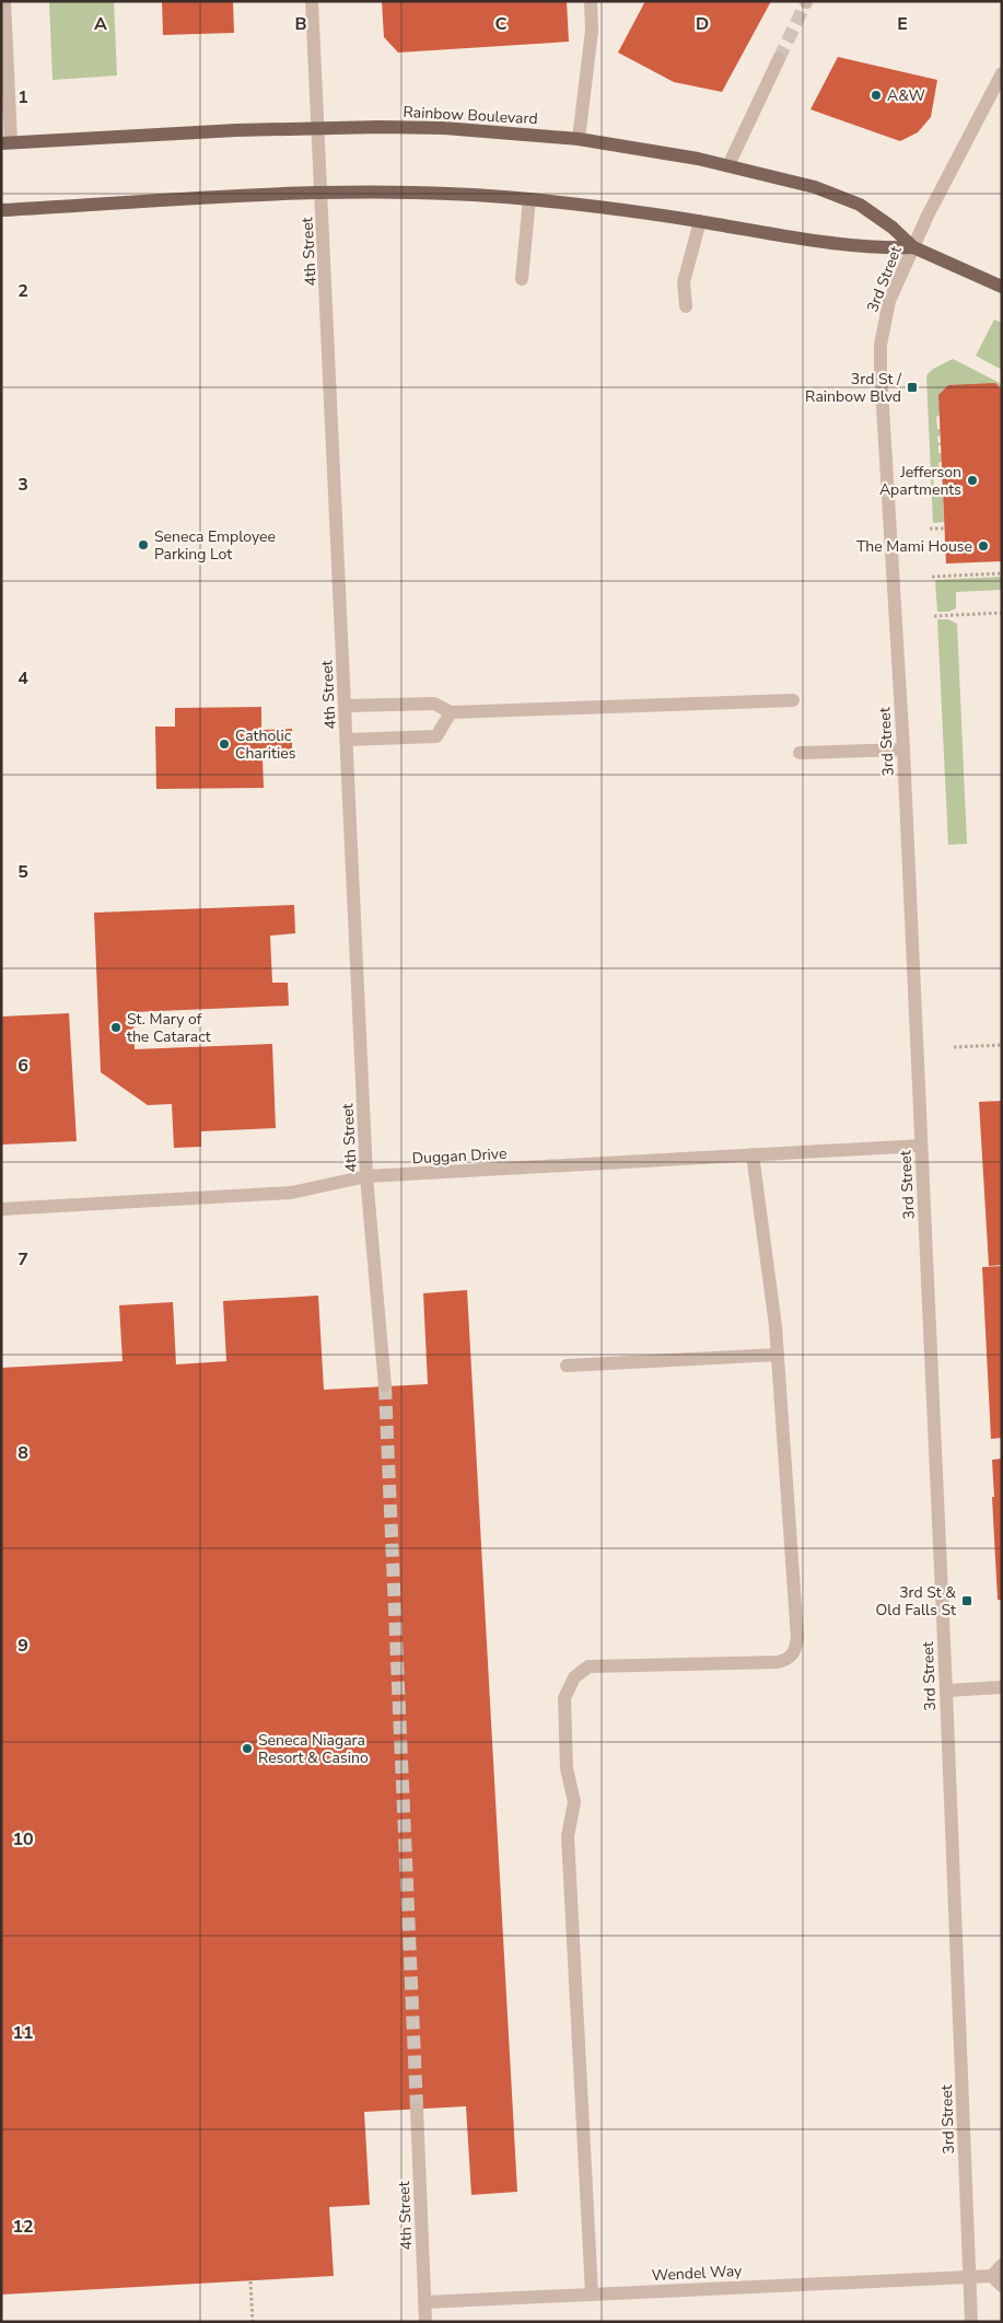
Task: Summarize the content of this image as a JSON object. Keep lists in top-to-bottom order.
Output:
{
  "streets": {
    "main road": ["Rainbow Boulevard"],
    "street": [
      "4th Street",
      "3rd Street",
      "Duggan Drive",
      "Wendel Way"
    ]
  },
  "crossings": [
    ["Rainbow Boulevard", "4th Street"],
    ["Rainbow Boulevard", "3rd Street"],
    ["4th Street", "Duggan Drive"],
    ["4th Street", "Wendel Way"],
    ["3rd Street", "Duggan Drive"],
    ["3rd Street", "Wendel Way"]
  ],
  "places": {
    "other": [
      "A&W",
      "Jefferson Apartments",
      "Seneca Employee Parking Lot",
      "The Mami House",
      "Catholic Charities",
      "St. Mary of the Cataract",
      "Seneca Niagara Resort & Casino"
    ],
    "transit": ["3rd St / Rainbow Blvd", "3rd St & Old Falls St"]
  },
  "grid": {
    "columns": [
      "A",
      "B",
      "C",
      "D",
      "E"
    ],
    "rows": [
      "1",
      "2",
      "3",
      "4",
      "5",
      "6",
      "7",
      "8",
      "9",
      "10",
      "11",
      "12"
    ]
  }
}
